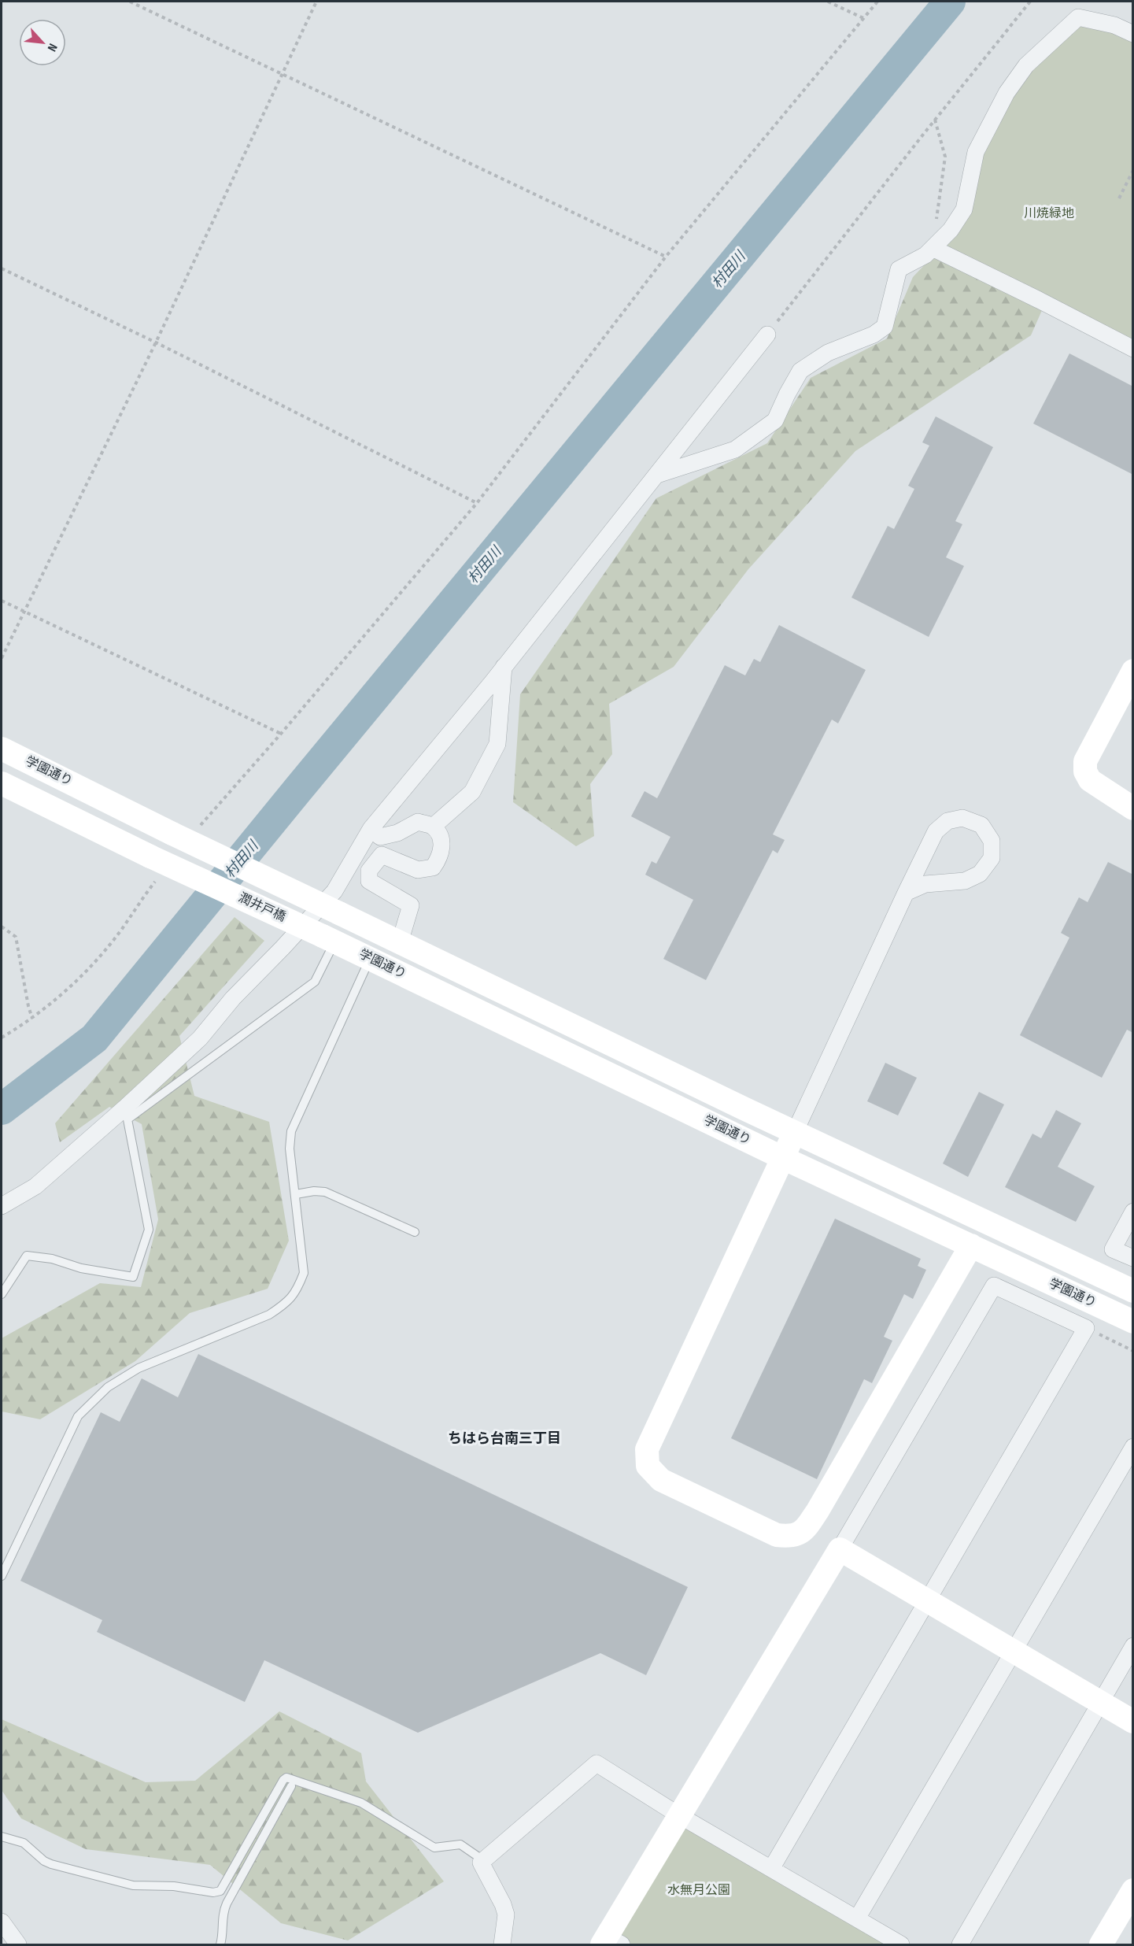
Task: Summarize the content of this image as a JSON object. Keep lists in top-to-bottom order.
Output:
{
  "streets": {
    "street": ["学園通り", "潤井戸橋"]
  },
  "crossings": [
    ["学園通り", "潤井戸橋"]
  ],
  "districts": ["ちはら台南三丁目"],
  "water": ["村田川"],
  "parks": ["川焼緑地", "水無月公園"],
  "north": "bottom right"
}
